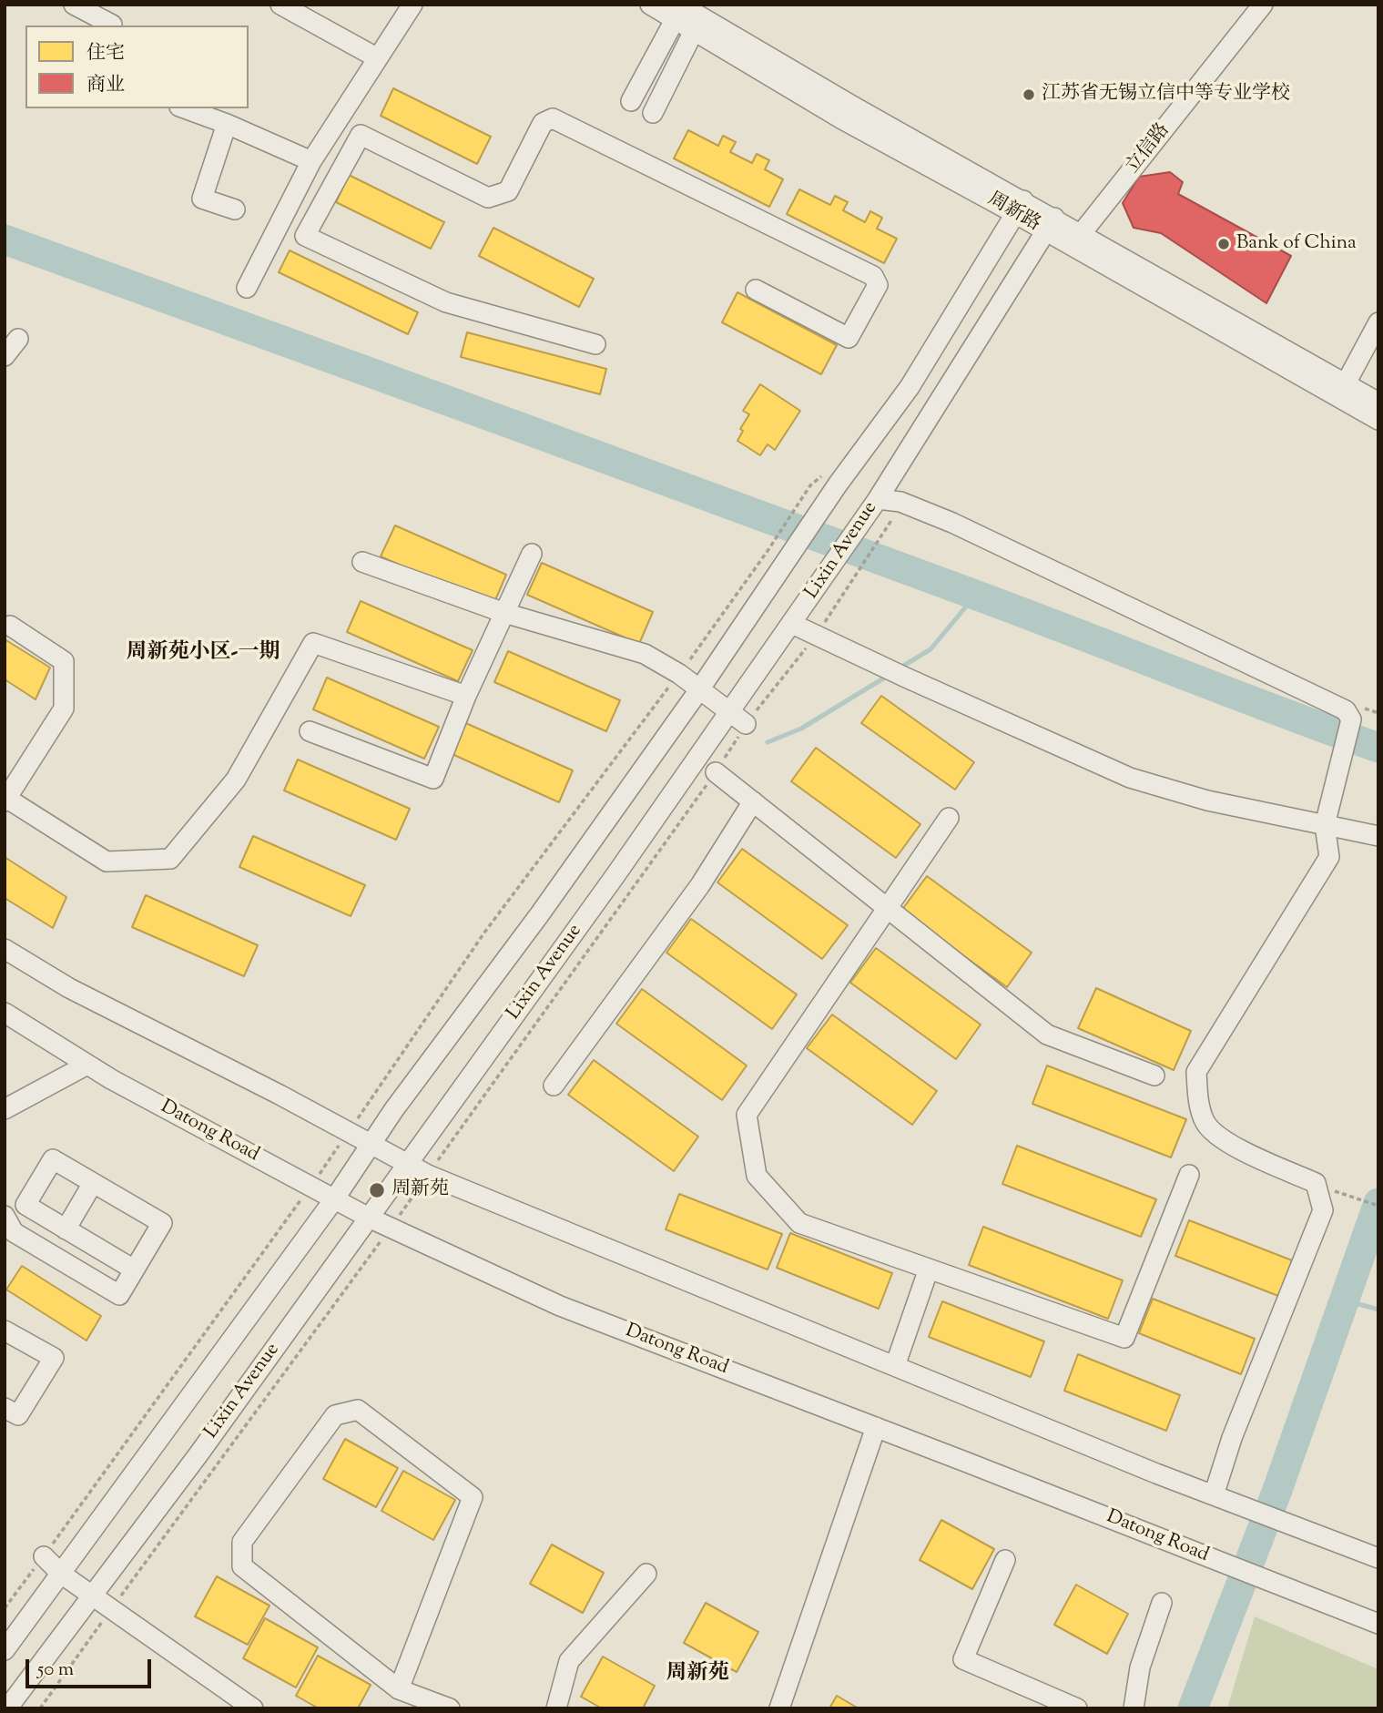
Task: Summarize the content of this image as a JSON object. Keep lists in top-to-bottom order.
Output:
{
  "streets": {
    "street": [
      "立信路",
      "周新路",
      "Lixin Avenue",
      "Datong Road"
    ]
  },
  "crossings": [
    ["立信路", "周新路"],
    ["周新路", "Lixin Avenue"],
    ["Lixin Avenue", "Datong Road"]
  ],
  "districts": ["周新苑小区-一期", "周新苑"],
  "places": ["江苏省无锡立信中等专业学校", "Bank of China", "周新苑"],
  "legend": ["住宅", "商业"],
  "scale_bar": "50 m"
}
